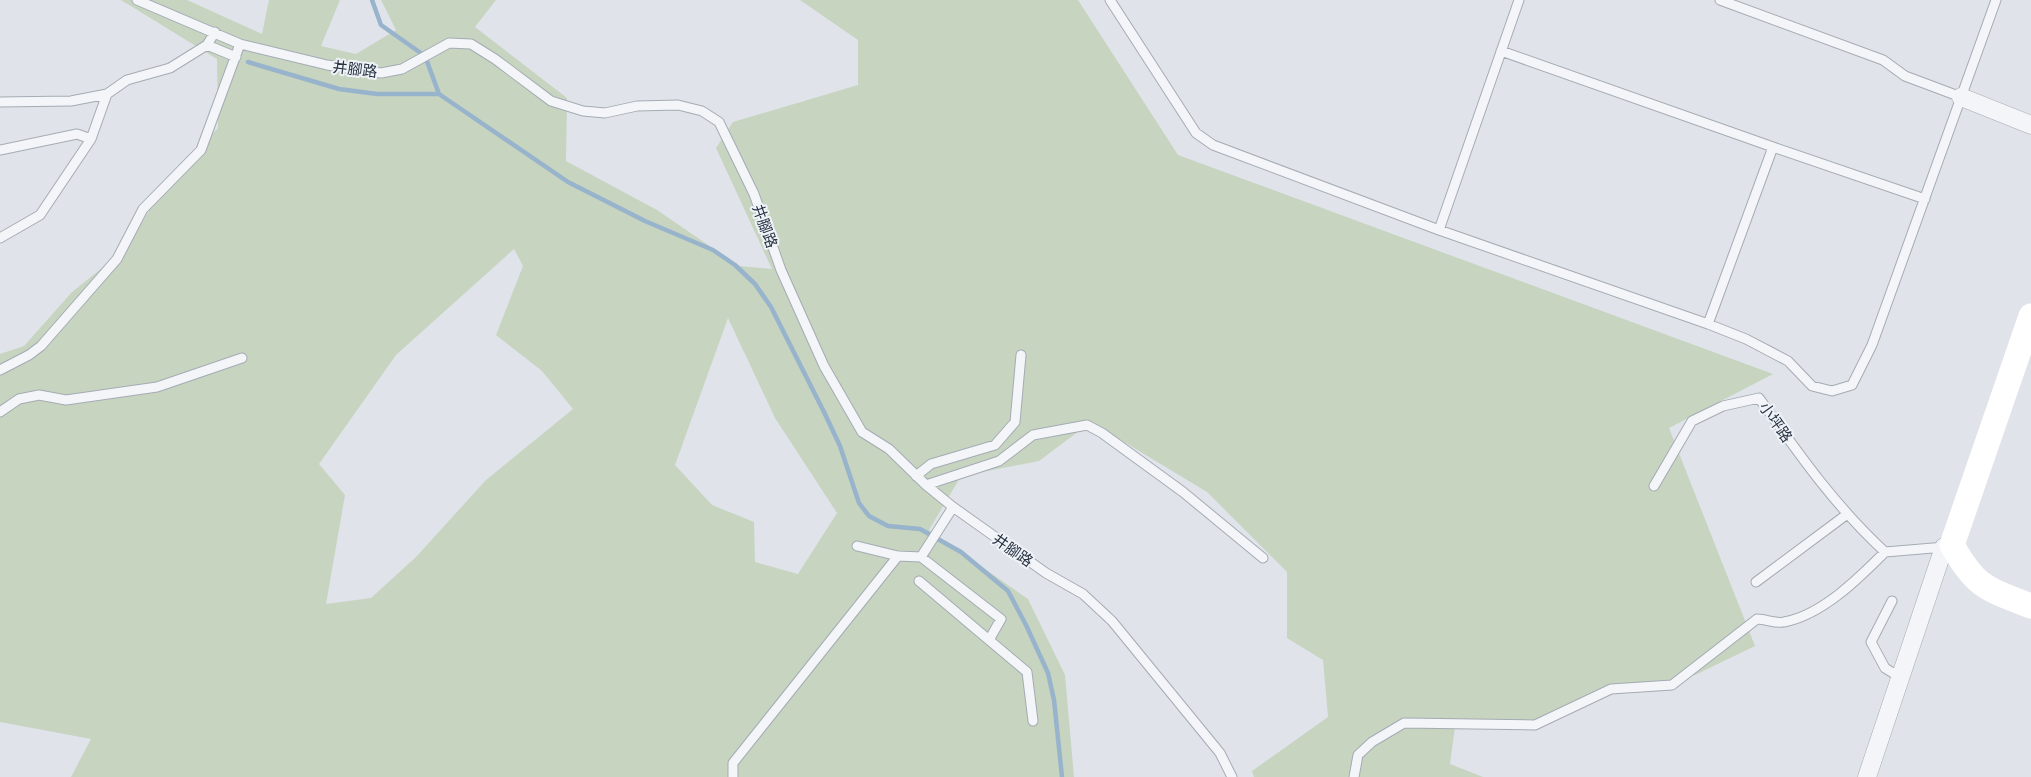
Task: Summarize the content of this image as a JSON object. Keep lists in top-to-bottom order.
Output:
{
  "streets": {
    "lane": ["井腳路", "小坪路"]
  }
}
